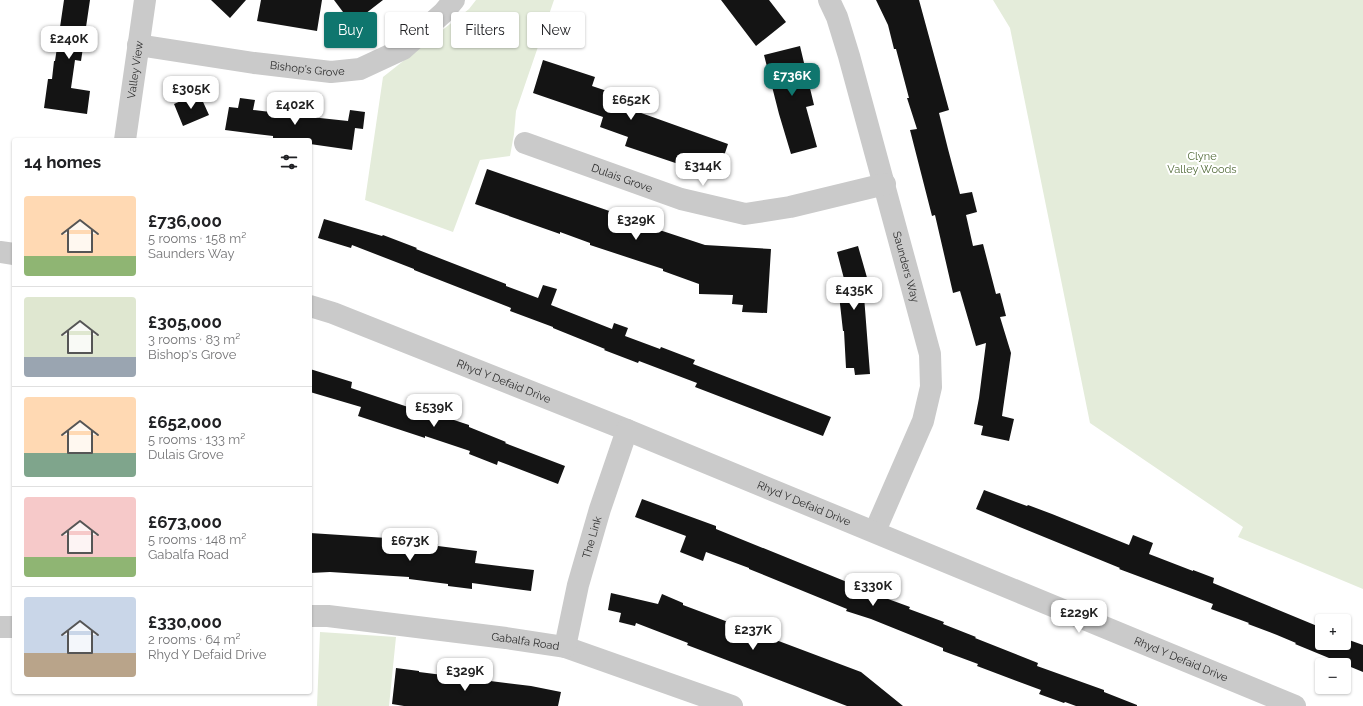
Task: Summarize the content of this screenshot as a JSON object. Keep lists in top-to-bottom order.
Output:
{
  "streets": {
    "street": [
      "Bishop's Grove",
      "Valley View",
      "Dulais Grove",
      "Saunders Way",
      "Rhyd Y Defaid Drive",
      "The Link",
      "Gabalfa Road"
    ]
  },
  "crossings": [
    ["Bishop's Grove", "Valley View"],
    ["Dulais Grove", "Saunders Way"],
    ["Saunders Way", "Rhyd Y Defaid Drive"],
    ["Rhyd Y Defaid Drive", "The Link"],
    ["The Link", "Gabalfa Road"]
  ],
  "parks": ["Clyne Valley Woods"],
  "page": {
    "chip": [
      "Buy",
      "Rent",
      "Filters",
      "New"
    ],
    "price": [
      "£240K",
      "£736K",
      "£305K",
      "£652K",
      "£402K",
      "£314K",
      "£329K",
      "£435K",
      "£539K",
      "£673K",
      "£330K",
      "£229K",
      "£237K",
      "£329K"
    ],
    "heading": "14 homes",
    "list": [
      {
        "name": "£736,000",
        "note": "5 rooms · 158 m² · Saunders Way"
      },
      {
        "name": "£305,000",
        "note": "3 rooms · 83 m² · Bishop's Grove"
      },
      {
        "name": "£652,000",
        "note": "5 rooms · 133 m² · Dulais Grove"
      },
      {
        "name": "£673,000",
        "note": "5 rooms · 148 m² · Gabalfa Road"
      },
      {
        "name": "£330,000",
        "note": "2 rooms · 64 m² · Rhyd Y Defaid Drive"
      }
    ],
    "map_buttons": ["+", "−"]
  }
}
